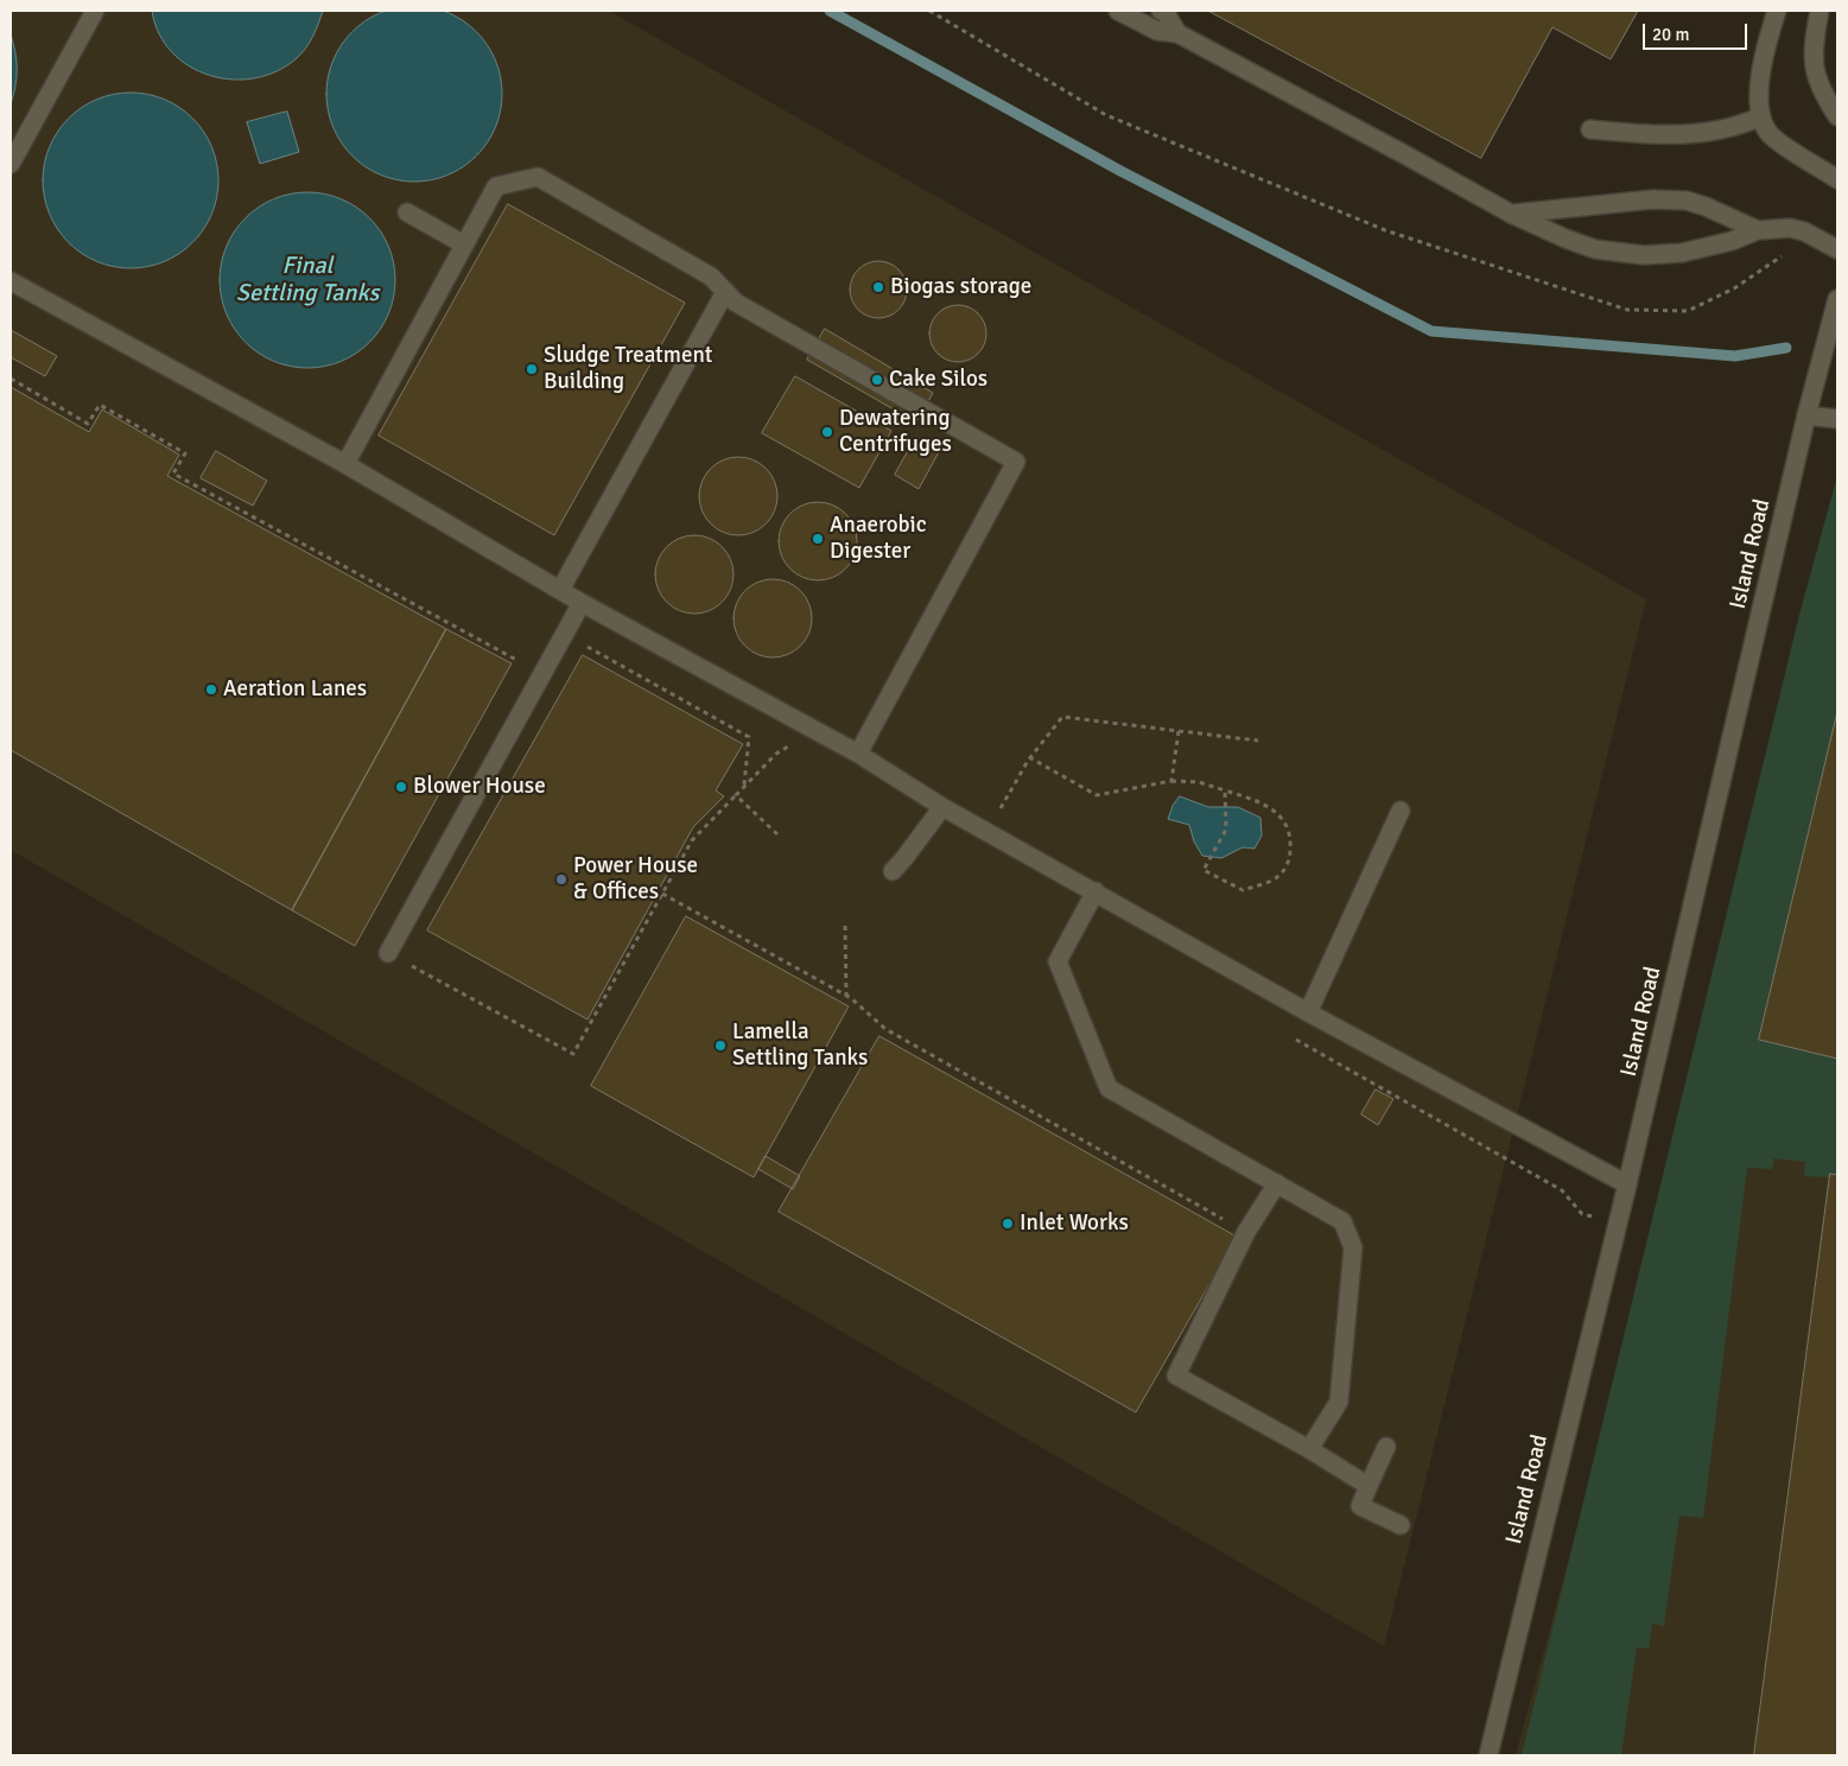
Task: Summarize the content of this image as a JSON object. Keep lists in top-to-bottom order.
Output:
{
  "streets": {
    "street": ["Island Road"]
  },
  "water": ["Final Settling Tanks"],
  "places": [
    "Biogas storage",
    "Sludge Treatment Building",
    "Cake Silos",
    "Dewatering Centrifuges",
    "Anaerobic Digester",
    "Aeration Lanes",
    "Blower House",
    "Power House & Offices",
    "Lamella Settling Tanks",
    "Inlet Works"
  ],
  "scale_bar": "20 m"
}
